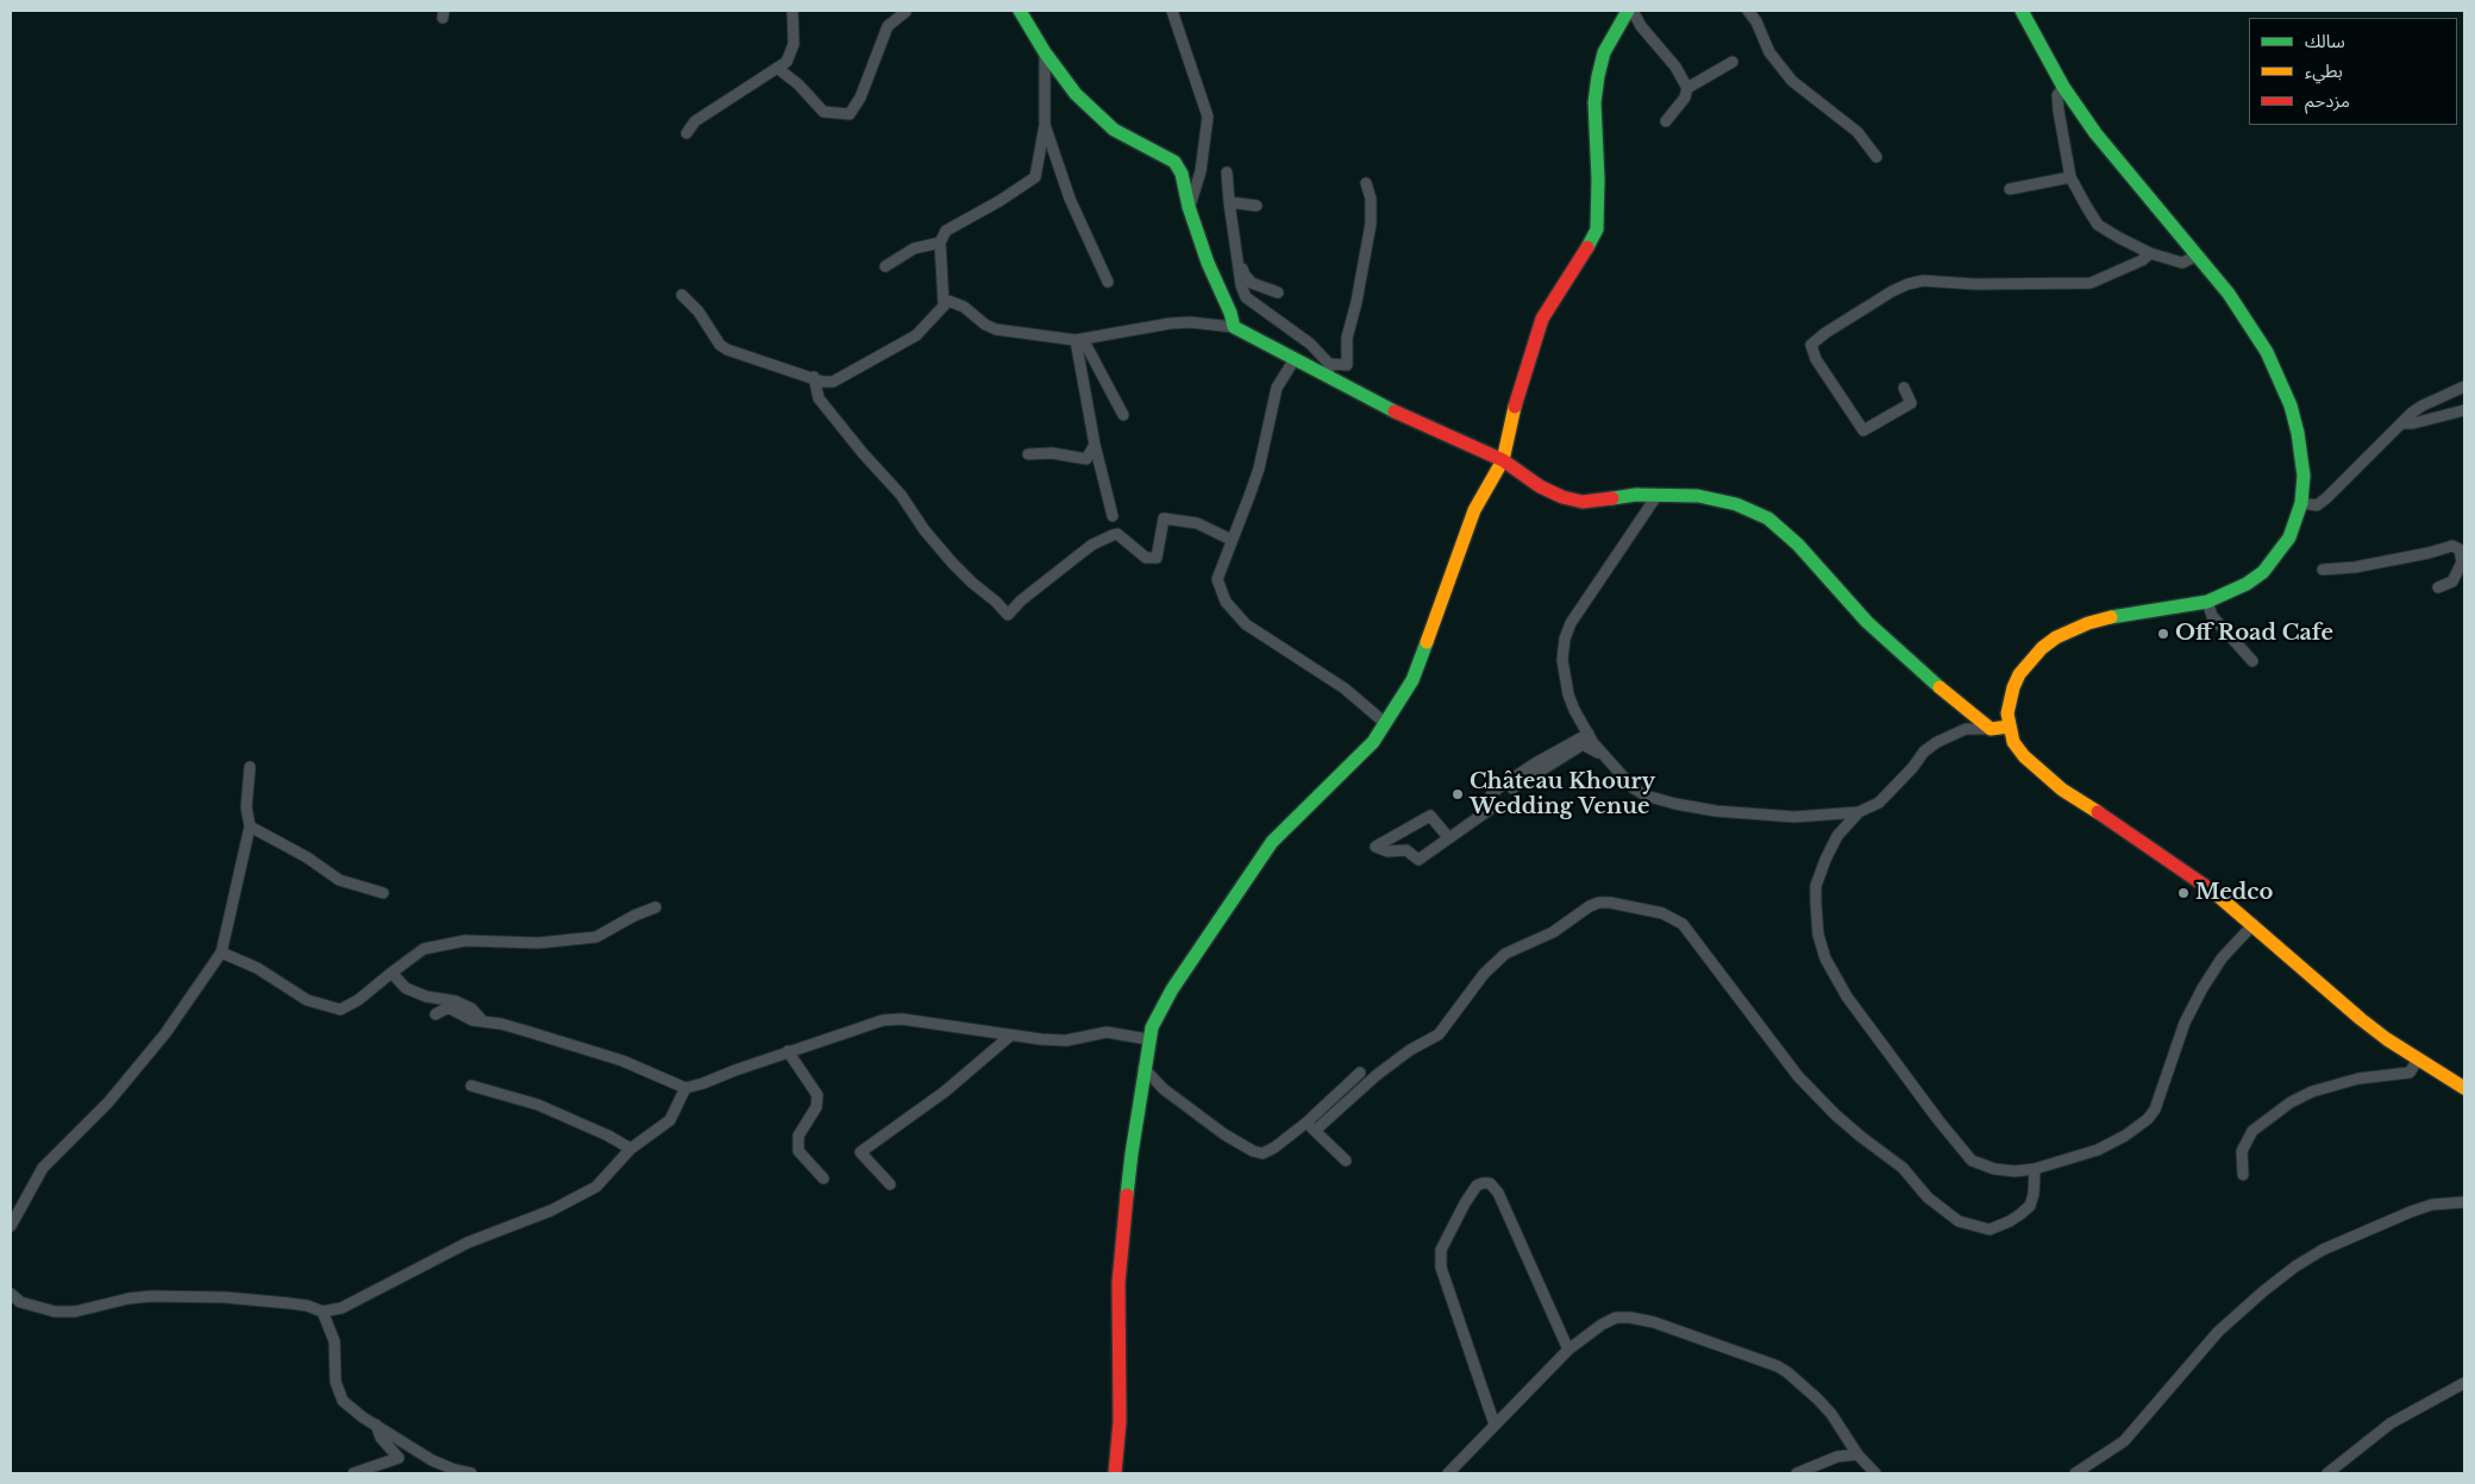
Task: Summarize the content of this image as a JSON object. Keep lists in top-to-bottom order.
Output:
{
  "places": ["Off Road Cafe", "Château Khoury Wedding Venue", "Medco"],
  "legend": ["سالك", "بطيء", "مزدحم"]
}
